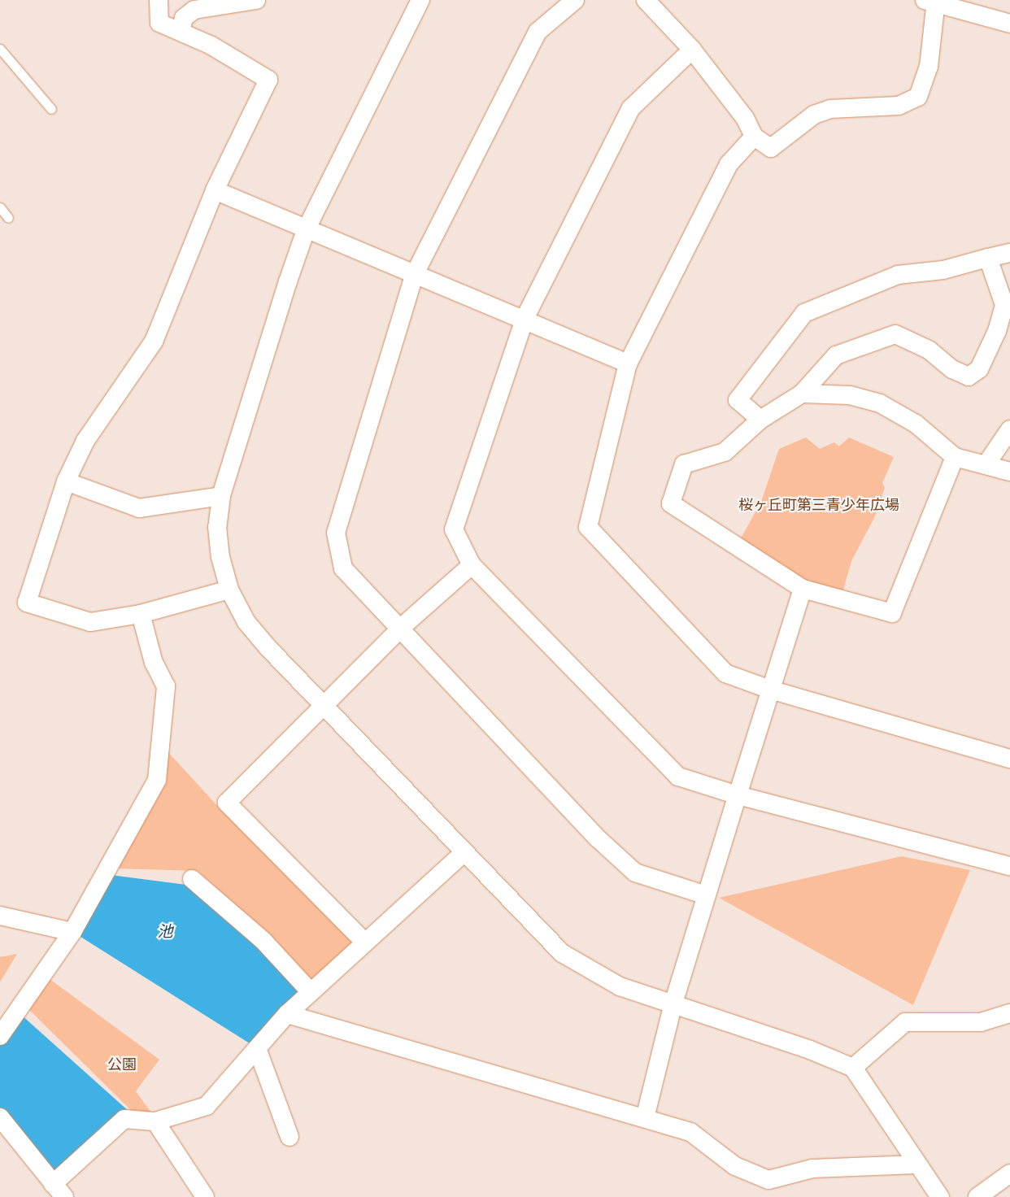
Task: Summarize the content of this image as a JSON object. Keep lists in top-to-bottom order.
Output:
{
  "water": ["池"],
  "parks": ["桜ヶ丘町第三青少年広場", "公園"]
}
